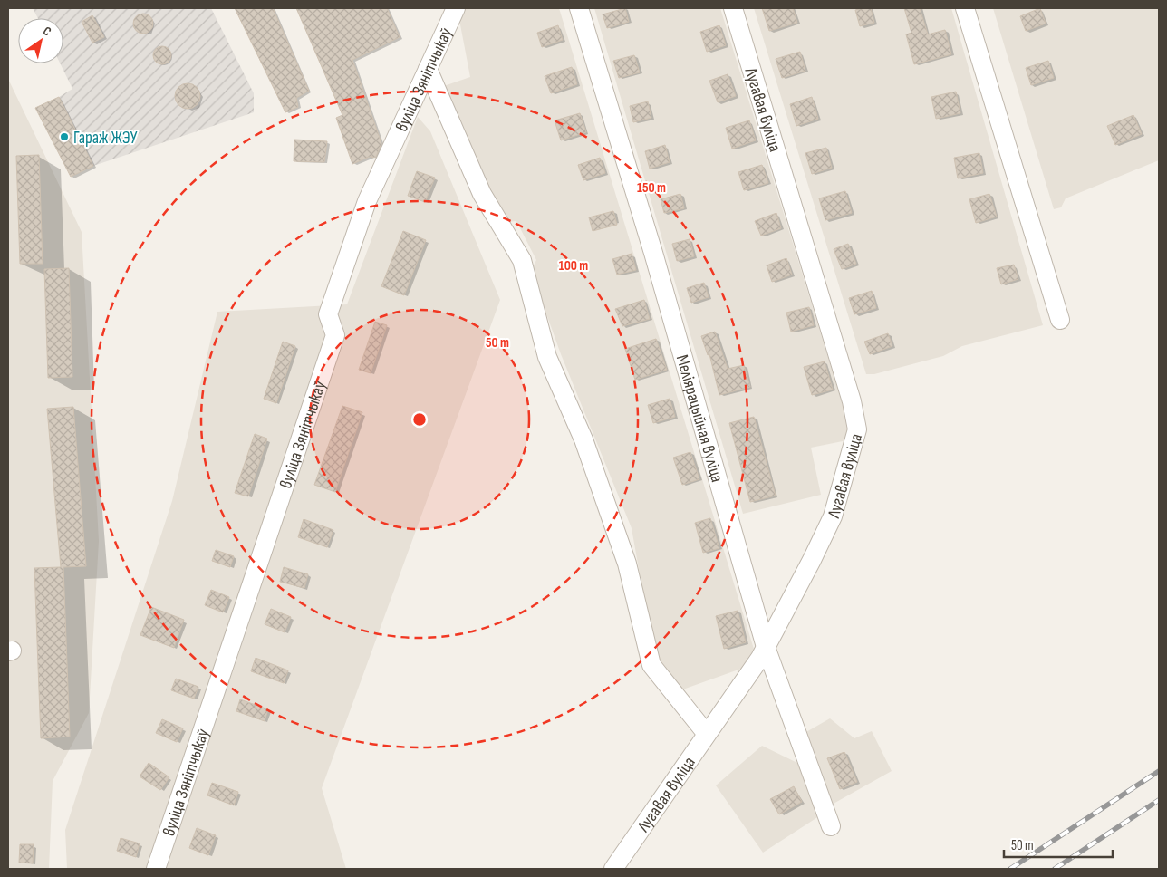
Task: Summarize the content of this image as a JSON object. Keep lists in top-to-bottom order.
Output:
{
  "streets": {
    "street": ["вуліца Зянітчыкаў", "Лугавая вуліца", "Меліярацыйная вуліца"]
  },
  "crossings": [
    ["Лугавая вуліца", "Меліярацыйная вуліца"]
  ],
  "places": ["Гараж ЖЭУ"],
  "scale_bar": "50 m",
  "north": "top right",
  "rings": ["150 m", "100 m", "50 m"]
}
